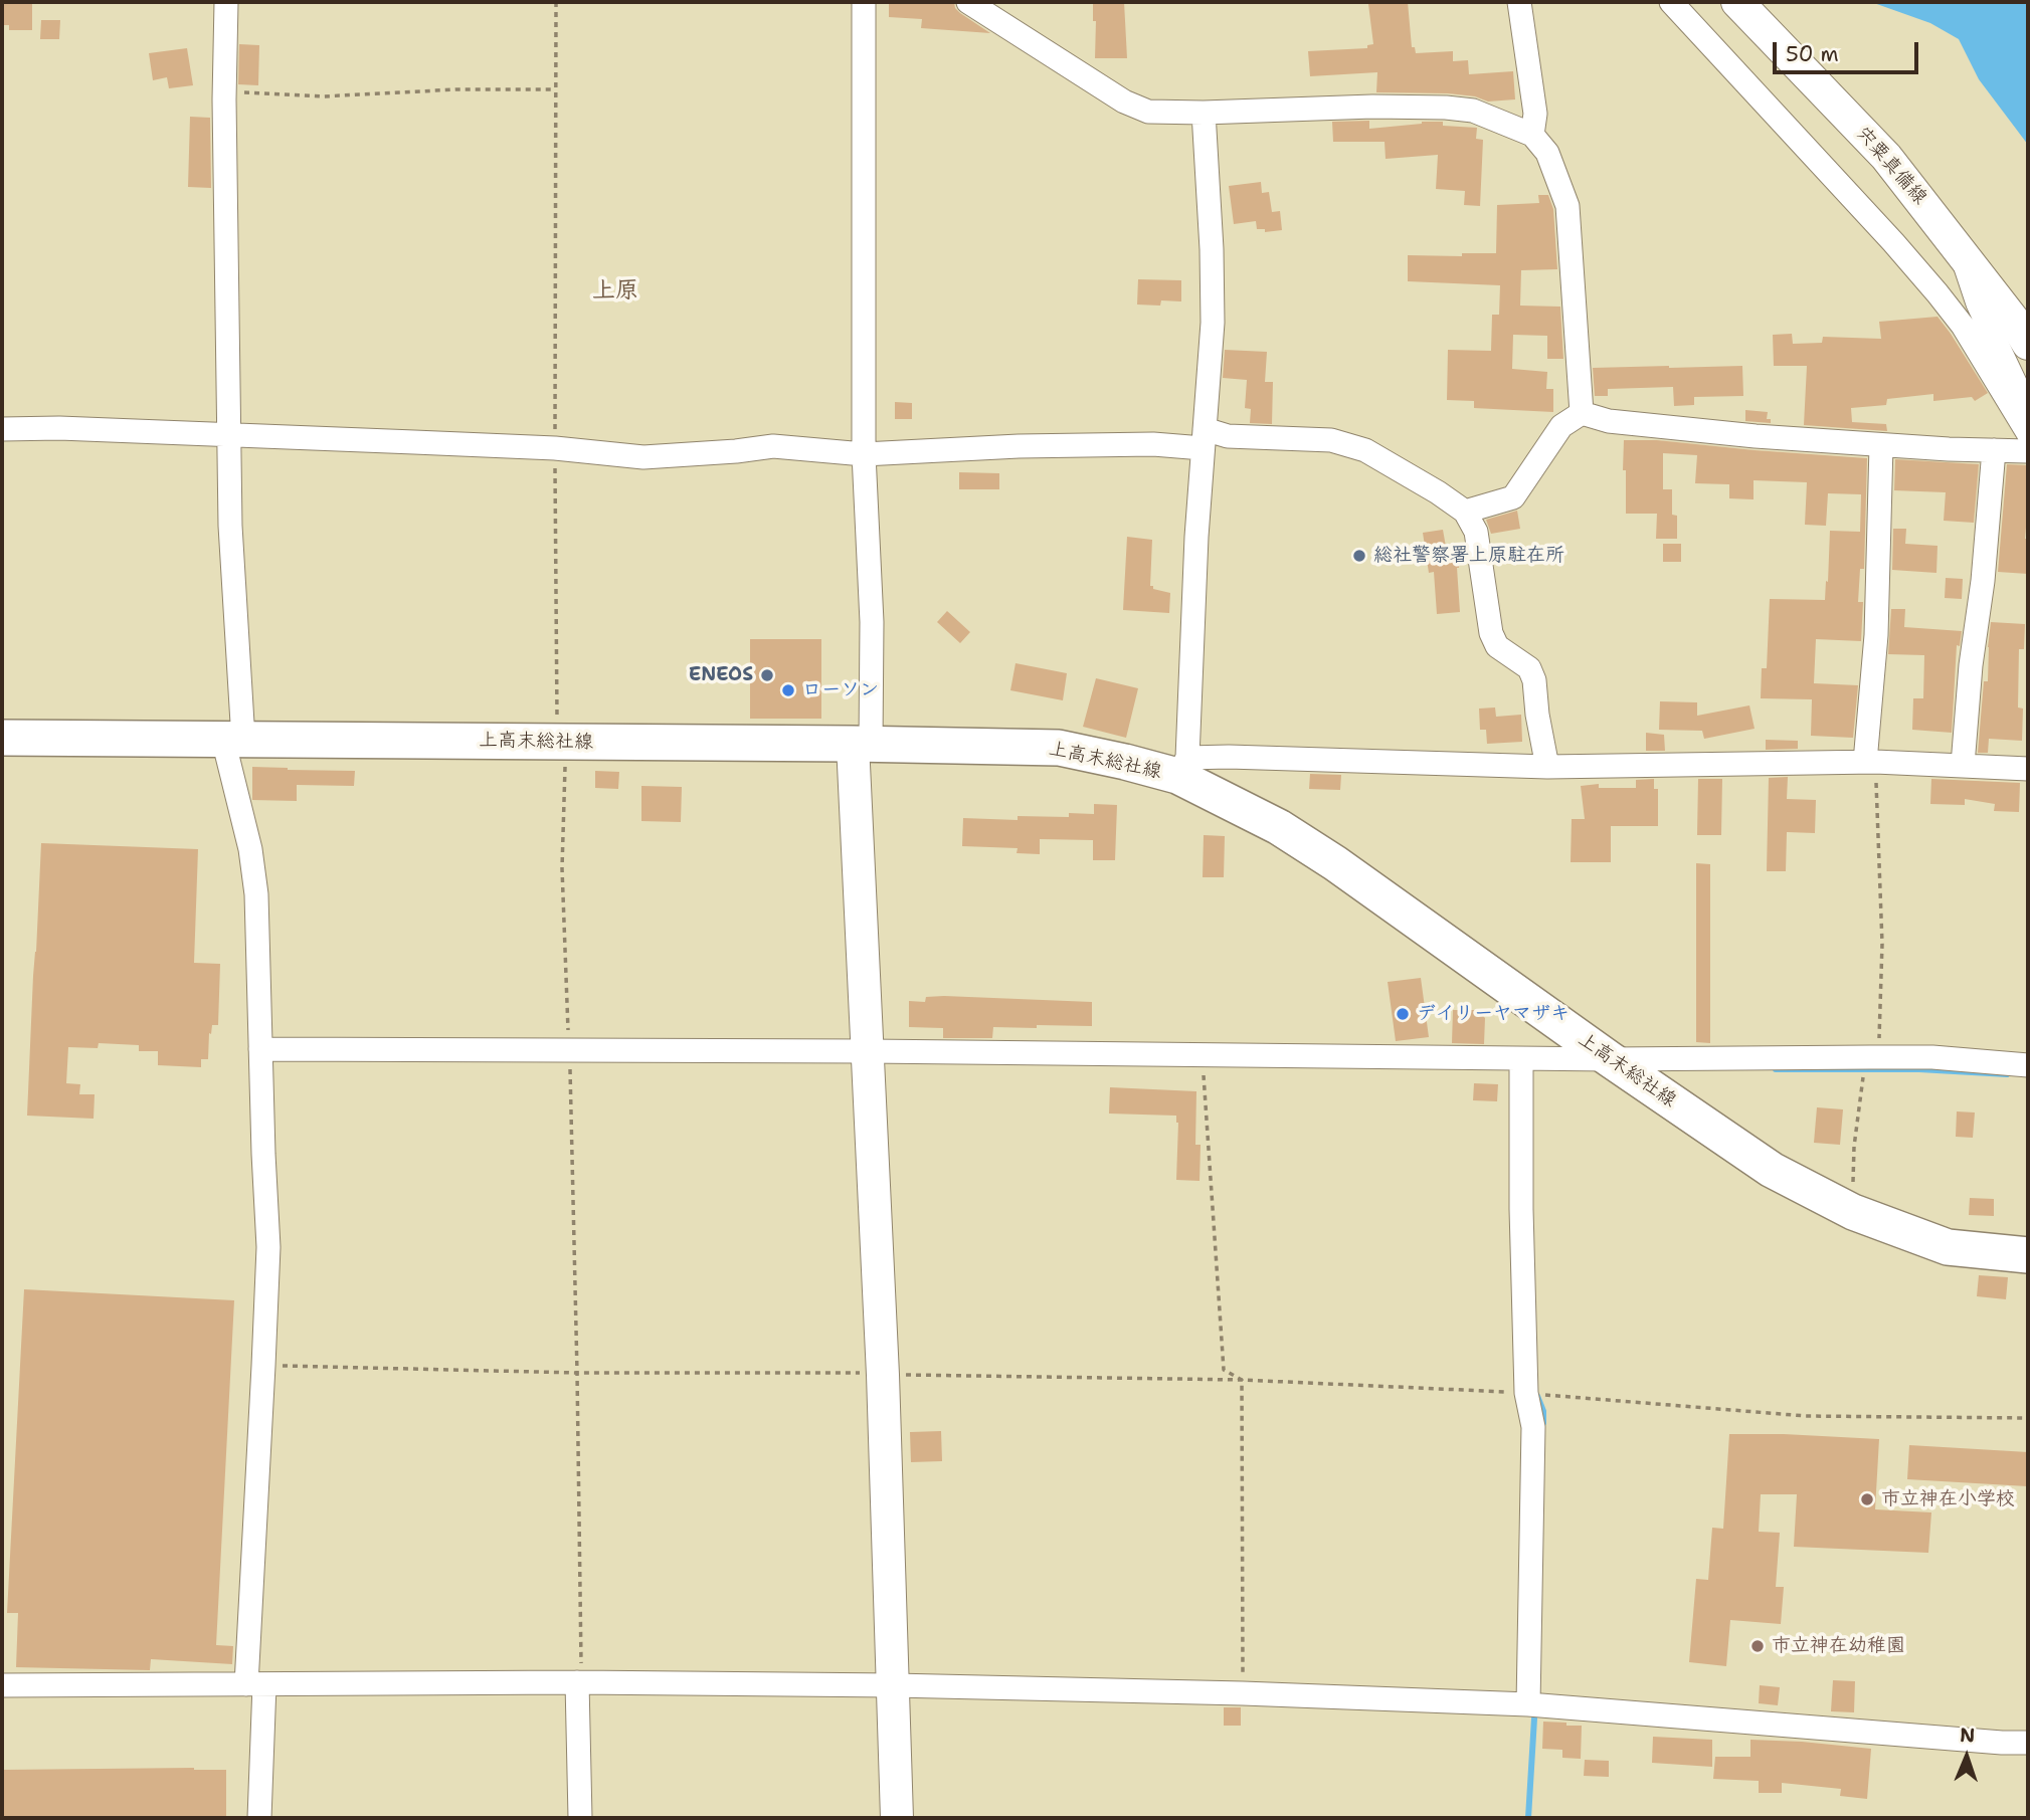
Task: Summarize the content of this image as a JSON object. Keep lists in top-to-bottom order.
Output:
{
  "streets": {
    "main road": ["上高末総社線"],
    "street": ["宍粟真備線"]
  },
  "districts": ["上原"],
  "places": [
    "総社警察署上原駐在所",
    "ENEOS",
    "ローソン",
    "デイリーヤマザキ",
    "市立神在小学校",
    "市立神在幼稚園"
  ],
  "scale_bar": "50 m",
  "north": "top"
}
